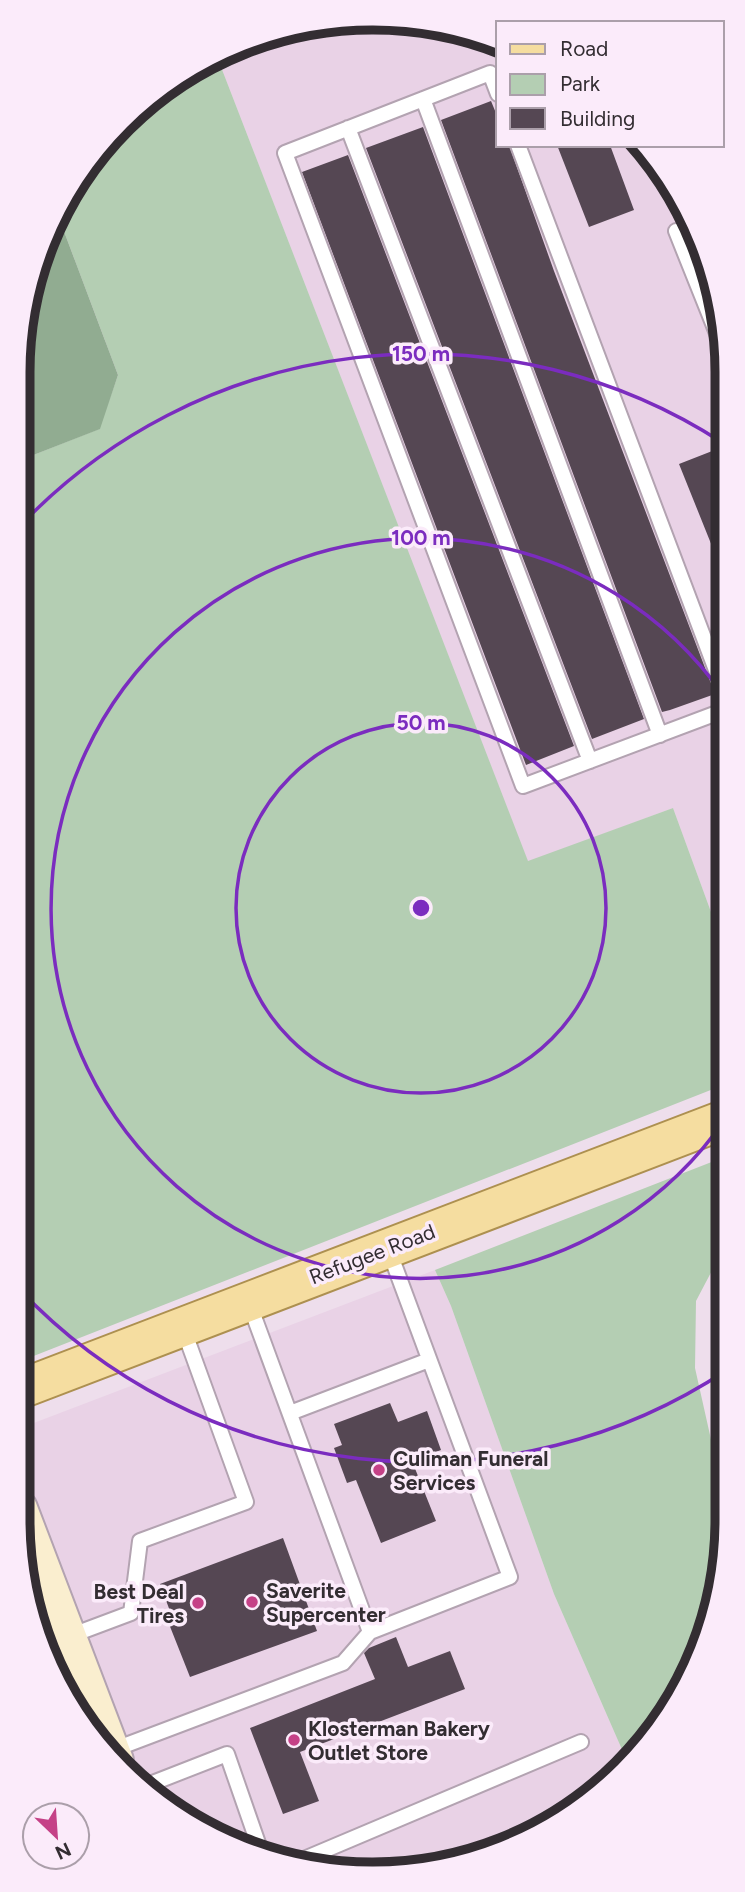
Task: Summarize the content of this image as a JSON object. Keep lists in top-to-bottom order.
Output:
{
  "streets": {
    "main road": ["Refugee Road"]
  },
  "places": [
    "Culiman Funeral Services",
    "Saverite Supercenter",
    "Best Deal Tires",
    "Klosterman Bakery Outlet Store"
  ],
  "legend": ["Road", "Park", "Building"],
  "north": "bottom right",
  "rings": ["150 m", "100 m", "50 m"]
}
